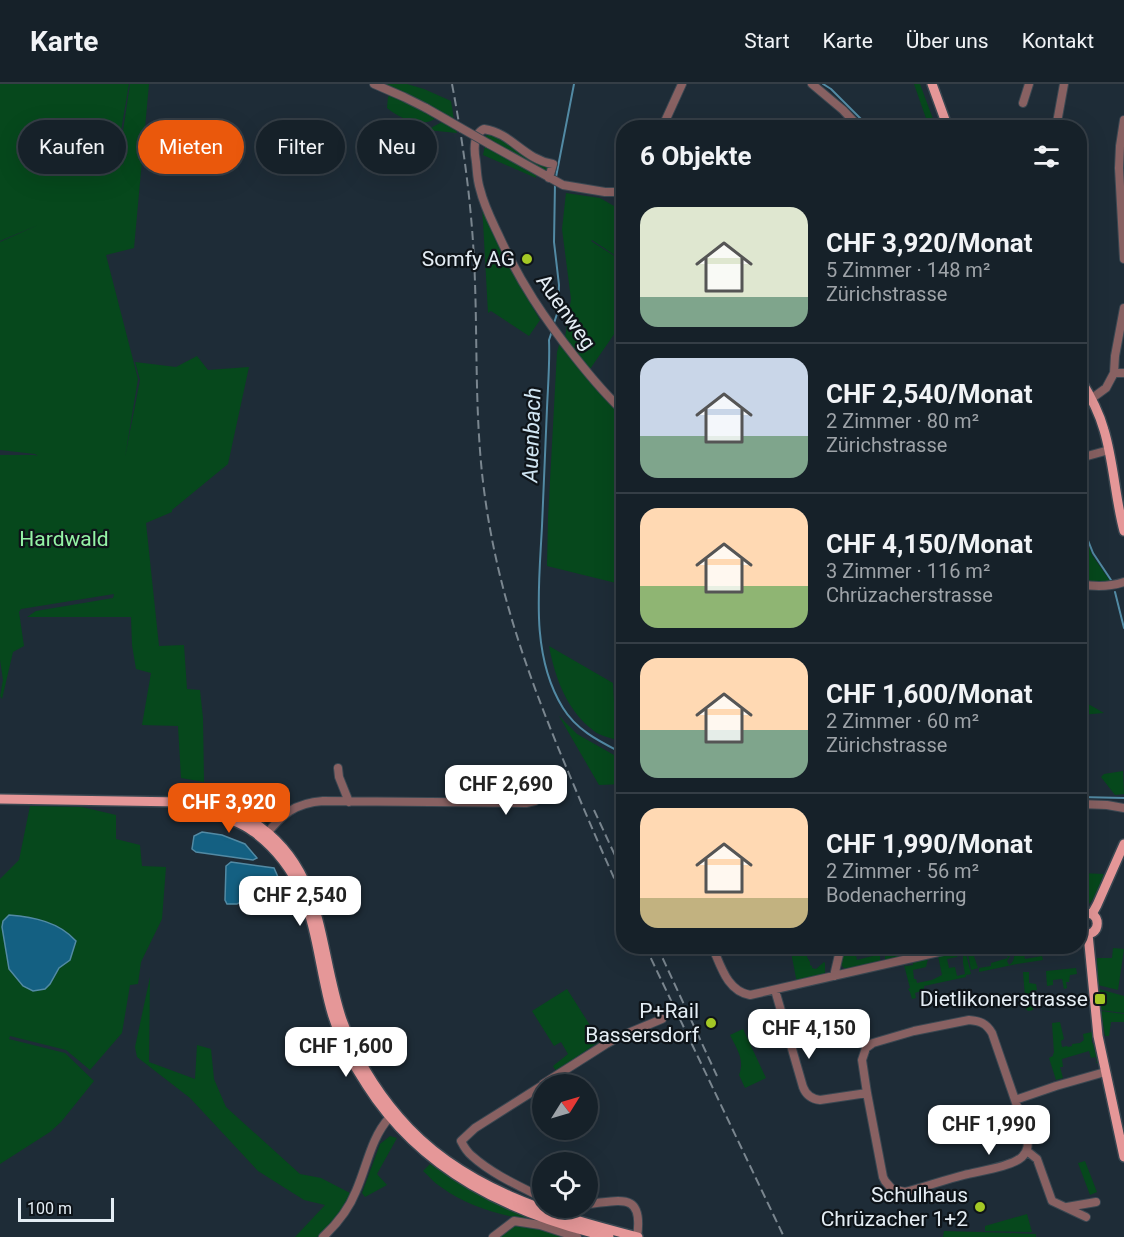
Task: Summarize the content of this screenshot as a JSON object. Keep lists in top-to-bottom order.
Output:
{
  "streets": {
    "street": ["Auenweg"]
  },
  "water": ["Auenbach"],
  "parks": ["Hardwald"],
  "places": {
    "other": ["Somfy AG", "P+Rail Bassersdorf", "Schulhaus Chrüzacher 1+2"],
    "transit": ["Dietlikonerstrasse"]
  },
  "scale_bar": "100 m",
  "north": "top right",
  "page": {
    "header": "Karte",
    "nav": [
      "Start",
      "Karte",
      "Über uns",
      "Kontakt"
    ],
    "chip": [
      "Kaufen",
      "Mieten",
      "Filter",
      "Neu"
    ],
    "heading": "6 Objekte",
    "list": [
      {
        "name": "CHF 3,920/Monat",
        "note": "5 Zimmer · 148 m² · Zürichstrasse"
      },
      {
        "name": "CHF 2,540/Monat",
        "note": "2 Zimmer · 80 m² · Zürichstrasse"
      },
      {
        "name": "CHF 4,150/Monat",
        "note": "3 Zimmer · 116 m² · Chrüzacherstrasse"
      },
      {
        "name": "CHF 1,600/Monat",
        "note": "2 Zimmer · 60 m² · Zürichstrasse"
      },
      {
        "name": "CHF 1,990/Monat",
        "note": "2 Zimmer · 56 m² · Bodenacherring"
      }
    ],
    "price": [
      "CHF 2,690",
      "CHF 3,920",
      "CHF 2,540",
      "CHF 4,150",
      "CHF 1,600",
      "CHF 1,990"
    ],
    "scale": "100 m"
  }
}
